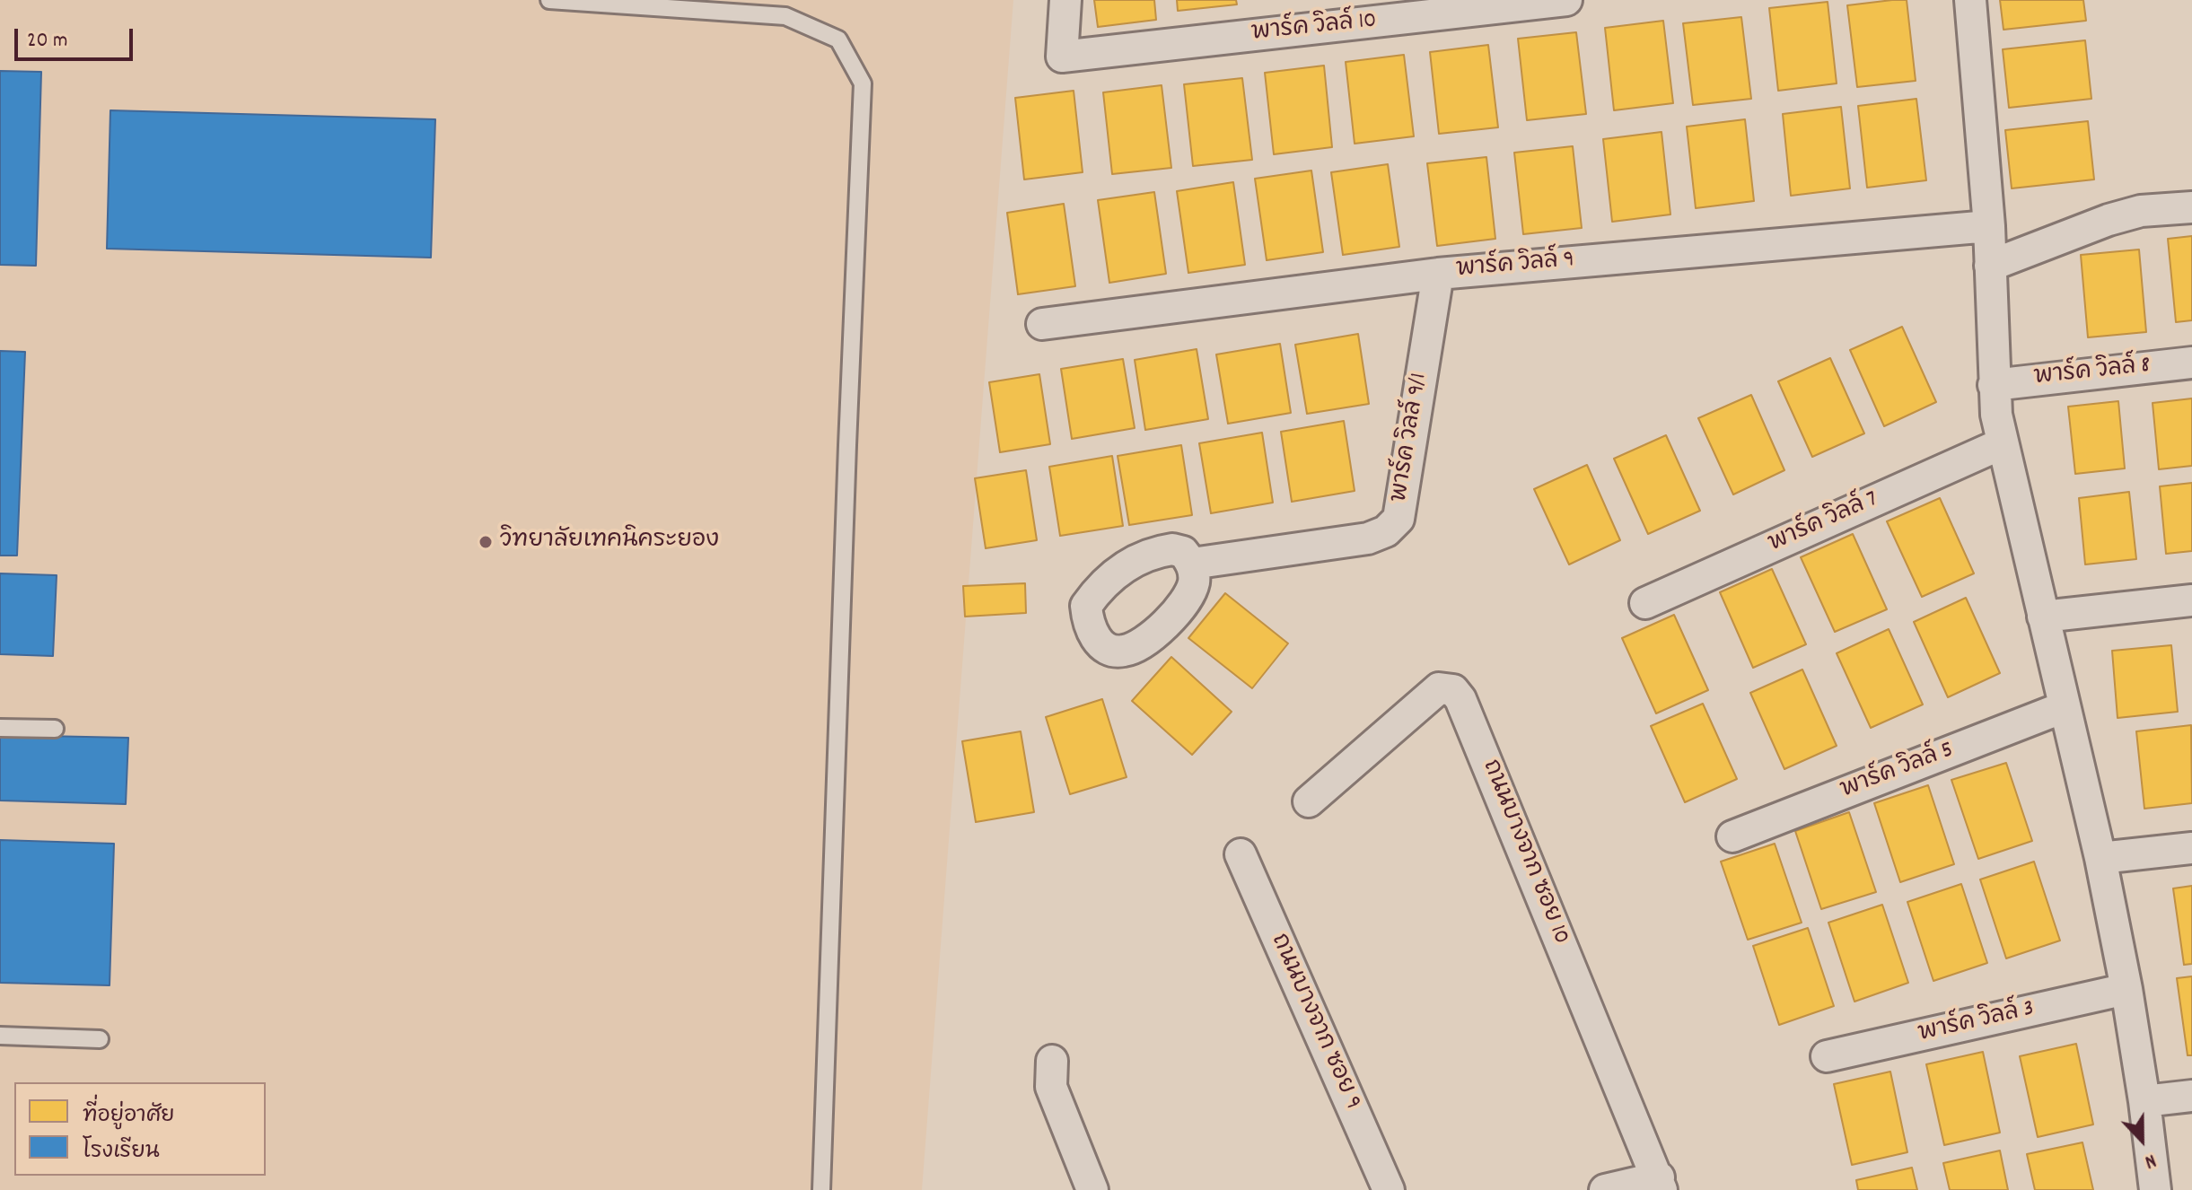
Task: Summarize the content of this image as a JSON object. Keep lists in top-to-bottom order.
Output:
{
  "streets": {
    "street": [
      "พาร์ค วิลล์ 10",
      "พาร์ค วิลล์ 9",
      "พาร์ค วิลล์ 8",
      "พาร์ค วิลล์ 9/1",
      "พาร์ค วิลล์ 7",
      "พาร์ค วิลล์ 5",
      "ถนนบางจาก ซอย 10",
      "ถนนบางจาก ซอย 9",
      "พาร์ค วิลล์ 3"
    ]
  },
  "crossings": [
    ["พาร์ค วิลล์ 9", "พาร์ค วิลล์ 9/1"]
  ],
  "places": ["วิทยาลัยเทคนิคระยอง"],
  "legend": ["ที่อยู่อาศัย", "โรงเรียน"],
  "scale_bar": "20 m",
  "north": "bottom"
}
